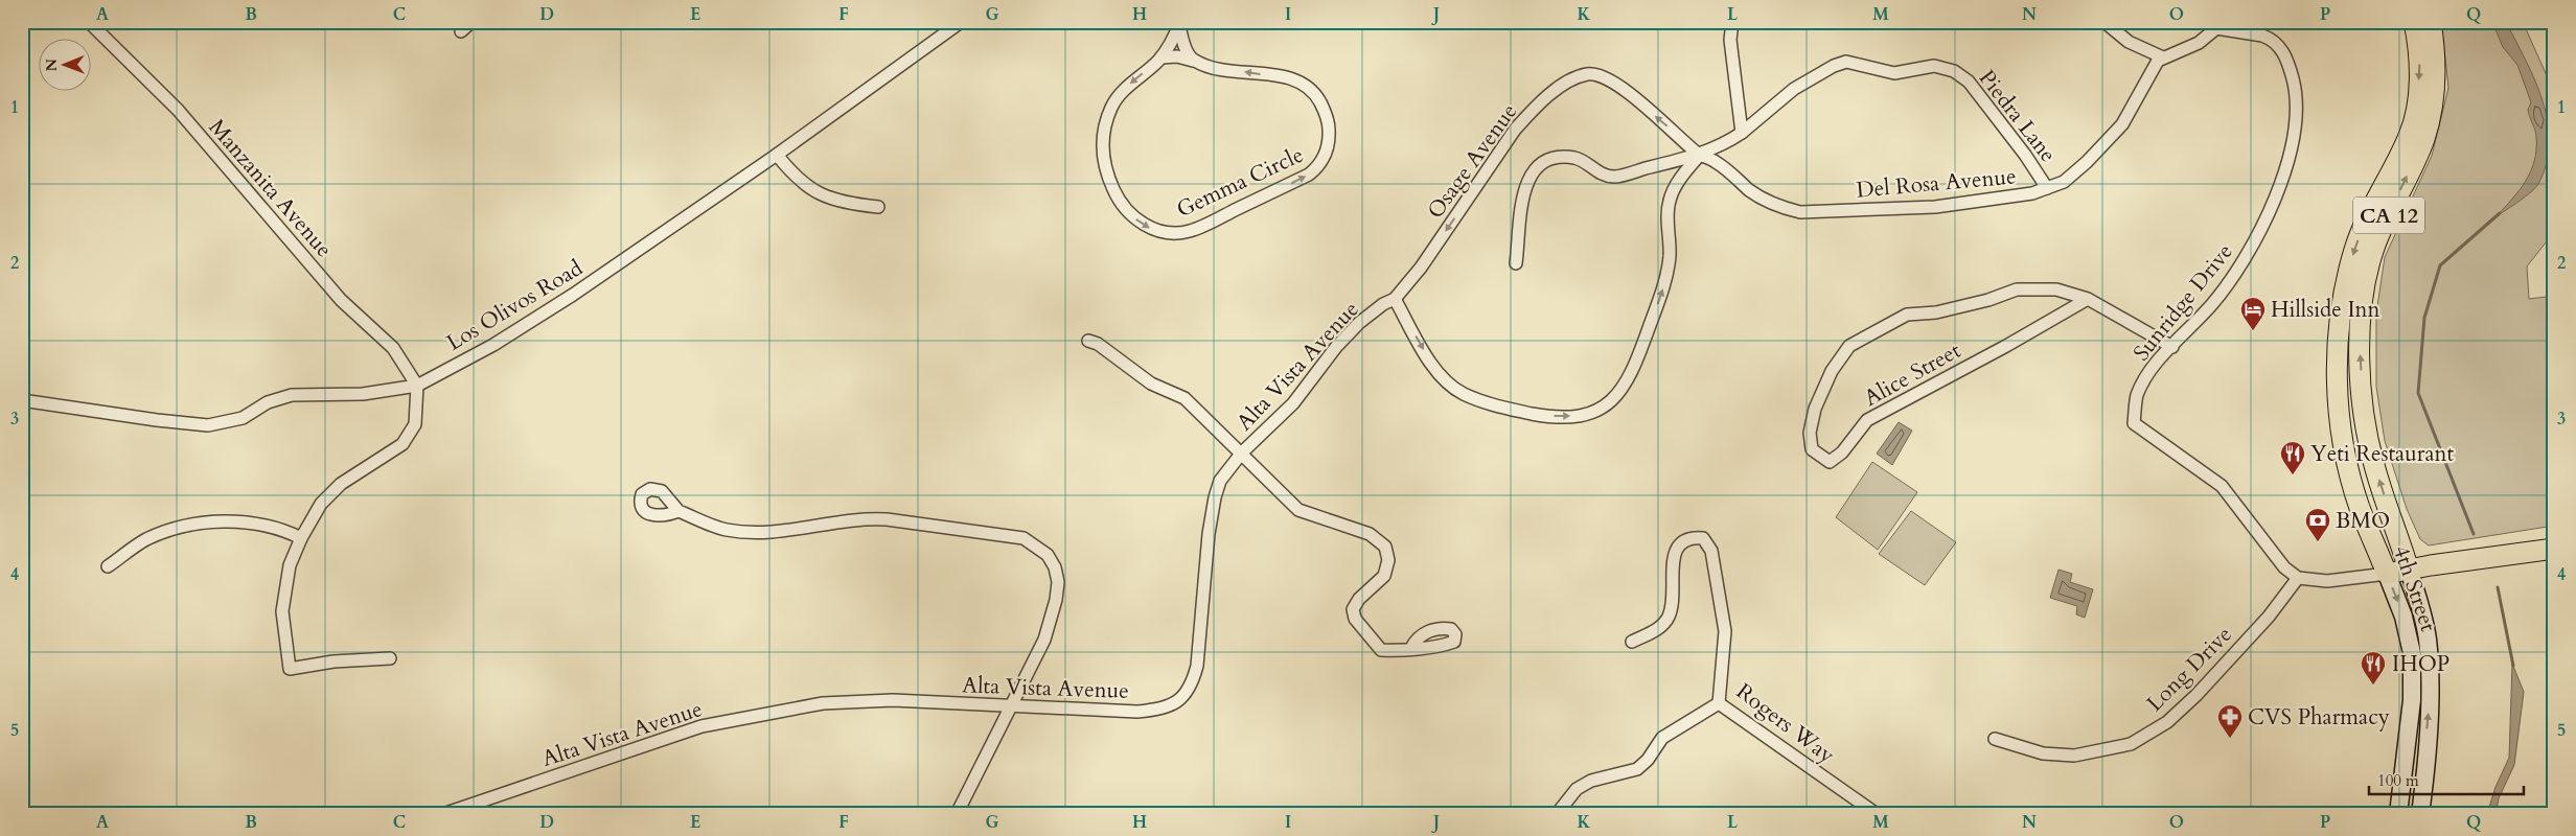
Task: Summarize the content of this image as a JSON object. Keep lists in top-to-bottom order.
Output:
{
  "streets": {
    "main road": ["CA 12", "4th Street"],
    "street": [
      "Piedra Lane",
      "Osage Avenue",
      "Gemma Circle",
      "Del Rosa Avenue",
      "Manzanita Avenue",
      "Sunridge Drive",
      "Los Olivos Road",
      "Alta Vista Avenue",
      "Alice Street",
      "Long Drive",
      "Rogers Way"
    ]
  },
  "crossings": [
    ["Piedra Lane", "Del Rosa Avenue"],
    ["Osage Avenue", "Del Rosa Avenue"],
    ["Osage Avenue", "Alta Vista Avenue"],
    ["Manzanita Avenue", "Los Olivos Road"],
    ["Sunridge Drive", "Alice Street"],
    ["Sunridge Drive", "Long Drive"]
  ],
  "places": {
    "hotel": ["Hillside Inn"],
    "restaurant": ["Yeti Restaurant", "IHOP"],
    "bank": ["BMO"],
    "pharmacy": ["CVS Pharmacy"]
  },
  "scale_bar": "100 m",
  "north": "left",
  "grid": {
    "columns": [
      "A",
      "B",
      "C",
      "D",
      "E",
      "F",
      "G",
      "H",
      "I",
      "J",
      "K",
      "L",
      "M",
      "N",
      "O",
      "P",
      "Q"
    ],
    "rows": [
      "1",
      "2",
      "3",
      "4",
      "5"
    ]
  }
}
